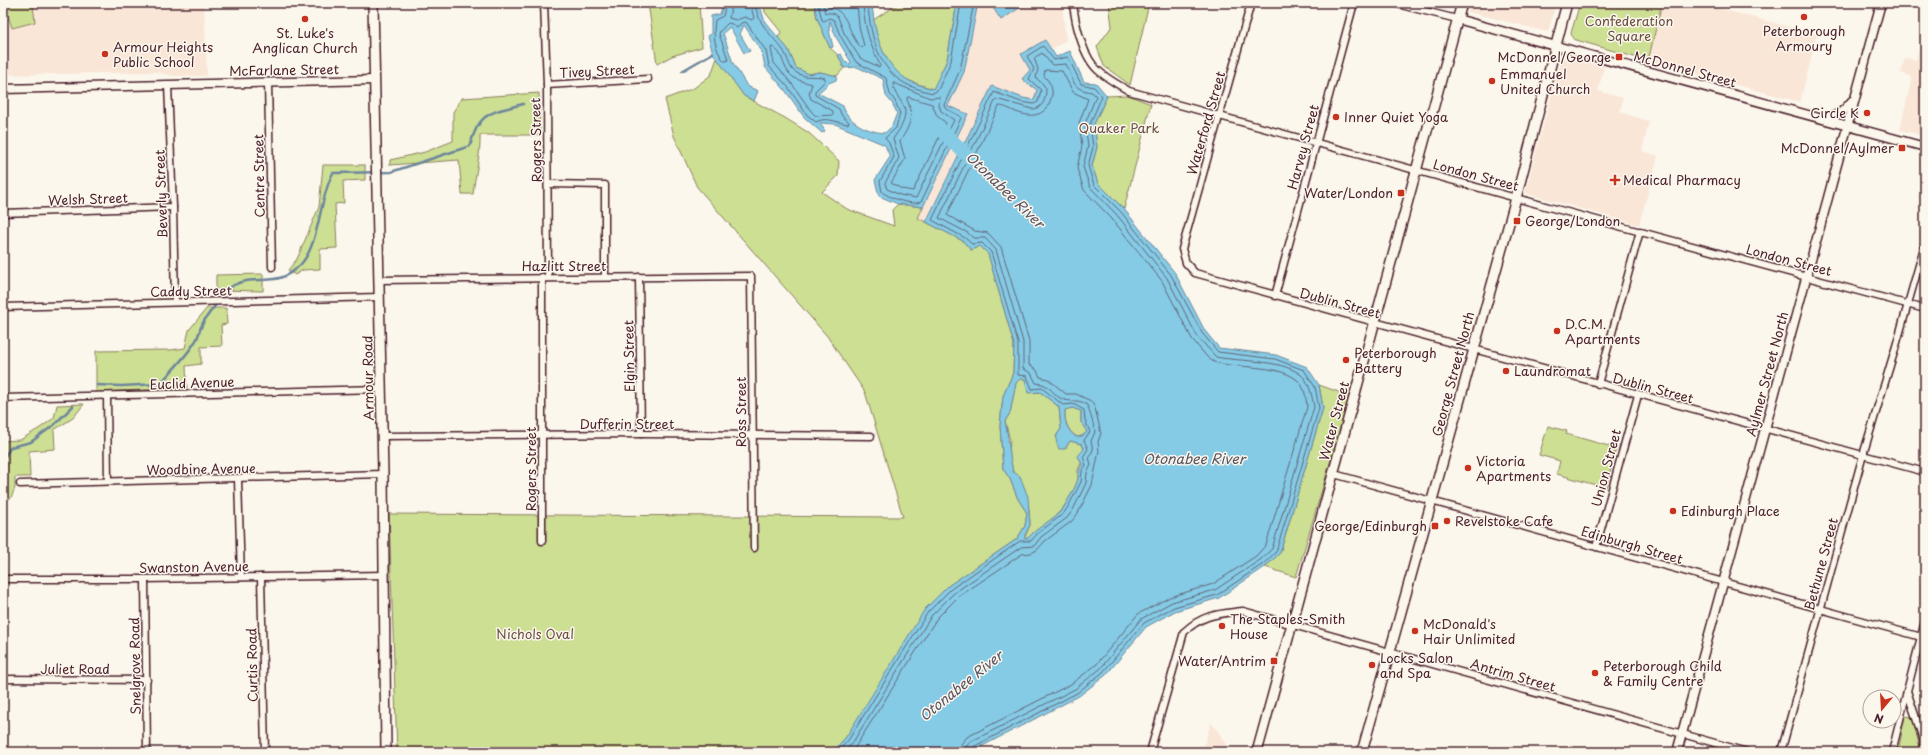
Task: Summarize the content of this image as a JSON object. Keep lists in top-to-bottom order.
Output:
{
  "streets": {
    "main road": ["George Street North", "Armour Road", "Water Street"],
    "street": [
      "McDonnel Street",
      "McFarlane Street",
      "Tivey Street",
      "Waterford Street",
      "Rogers Street",
      "Harvey Street",
      "London Street",
      "Centre Street",
      "Beverly Street",
      "Welsh Street",
      "Hazlitt Street",
      "Caddy Street",
      "Dublin Street",
      "Elgin Street",
      "Aylmer Street North",
      "Euclid Avenue",
      "Ross Street",
      "Dufferin Street",
      "Union Street",
      "Woodbine Avenue",
      "Edinburgh Street",
      "Bethune Street",
      "Swanston Avenue",
      "Curtis Road",
      "Snelgrove Road",
      "Juliet Road",
      "Antrim Street"
    ]
  },
  "crossings": [
    ["McDonnel Street", "George Street North"],
    ["McDonnel Street", "Aylmer Street North"],
    ["McDonnel Street", "Water Street"],
    ["McFarlane Street", "Centre Street"],
    ["McFarlane Street", "Beverly Street"],
    ["McFarlane Street", "Armour Road"],
    ["Tivey Street", "Rogers Street"],
    ["Waterford Street", "London Street"],
    ["Waterford Street", "Dublin Street"],
    ["Rogers Street", "Hazlitt Street"],
    ["Rogers Street", "Dufferin Street"],
    ["Harvey Street", "London Street"],
    ["Harvey Street", "Dublin Street"],
    ["London Street", "George Street North"],
    ["London Street", "Aylmer Street North"],
    ["London Street", "Water Street"],
    ["London Street", "Bethune Street"],
    ["Beverly Street", "Welsh Street"],
    ["Beverly Street", "Caddy Street"],
    ["Hazlitt Street", "Elgin Street"],
    ["Hazlitt Street", "Armour Road"],
    ["Hazlitt Street", "Ross Street"],
    ["Caddy Street", "Armour Road"],
    ["Dublin Street", "George Street North"],
    ["Dublin Street", "Aylmer Street North"],
    ["Dublin Street", "Water Street"],
    ["Dublin Street", "Union Street"],
    ["Dublin Street", "Bethune Street"],
    ["Elgin Street", "Dufferin Street"],
    ["George Street North", "Edinburgh Street"],
    ["George Street North", "Antrim Street"],
    ["Aylmer Street North", "Edinburgh Street"],
    ["Aylmer Street North", "Antrim Street"],
    ["Armour Road", "Euclid Avenue"],
    ["Armour Road", "Dufferin Street"],
    ["Armour Road", "Woodbine Avenue"],
    ["Armour Road", "Swanston Avenue"],
    ["Ross Street", "Dufferin Street"],
    ["Water Street", "Edinburgh Street"],
    ["Water Street", "Antrim Street"],
    ["Union Street", "Edinburgh Street"],
    ["Edinburgh Street", "Bethune Street"],
    ["Swanston Avenue", "Curtis Road"],
    ["Swanston Avenue", "Snelgrove Road"],
    ["Snelgrove Road", "Juliet Road"]
  ],
  "water": ["Otonabee River"],
  "parks": ["Confederation Square", "Quaker Park", "Nichols Oval"],
  "places": {
    "other": [
      "Peterborough Armoury",
      "St. Luke's Anglican Church",
      "Armour Heights Public School",
      "Emmanuel United Church",
      "Circle K",
      "Inner Quiet Yoga",
      "D.C.M. Apartments",
      "Peterborough Battery",
      "Laundromat",
      "Victoria Apartments",
      "Edinburgh Place",
      "Revelstoke Cafe",
      "The Staples-Smith House",
      "McDonald's Hair Unlimited",
      "Locks Salon and Spa",
      "Peterborough Child & Family Centre"
    ],
    "transit": [
      "McDonnel/George",
      "McDonnel/Aylmer",
      "Water/London",
      "George/London",
      "George/Edinburgh",
      "Water/Antrim"
    ],
    "health": ["Medical Pharmacy"]
  },
  "north": "bottom"
}
